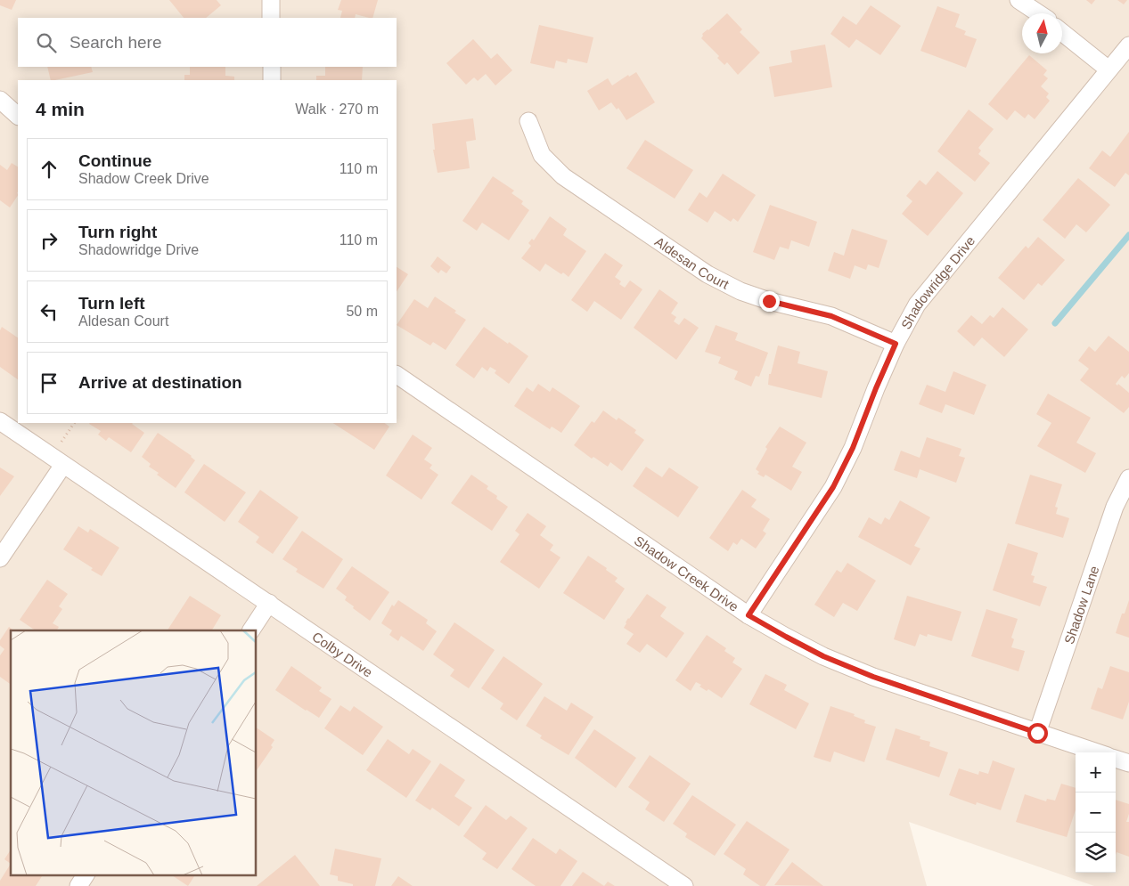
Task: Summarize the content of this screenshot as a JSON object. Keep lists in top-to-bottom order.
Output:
{
  "streets": {
    "street": [
      "Aldesan Court",
      "Shadowridge Drive",
      "Shadow Creek Drive",
      "Shadow Lane",
      "Colby Drive"
    ]
  },
  "crossings": [
    ["Aldesan Court", "Shadowridge Drive"],
    ["Shadowridge Drive", "Shadow Creek Drive"],
    ["Shadow Creek Drive", "Shadow Lane"]
  ],
  "north": "top",
  "page": {
    "search": "Search here",
    "heading": ["4 min", "Walk · 270 m"],
    "list": [
      ["Continue", "Shadow Creek Drive", "110 m"],
      ["Turn right", "Shadowridge Drive", "110 m"],
      ["Turn left", "Aldesan Court", "50 m"],
      "Arrive at destination"
    ],
    "map_buttons": ["+", "−"]
  }
}
